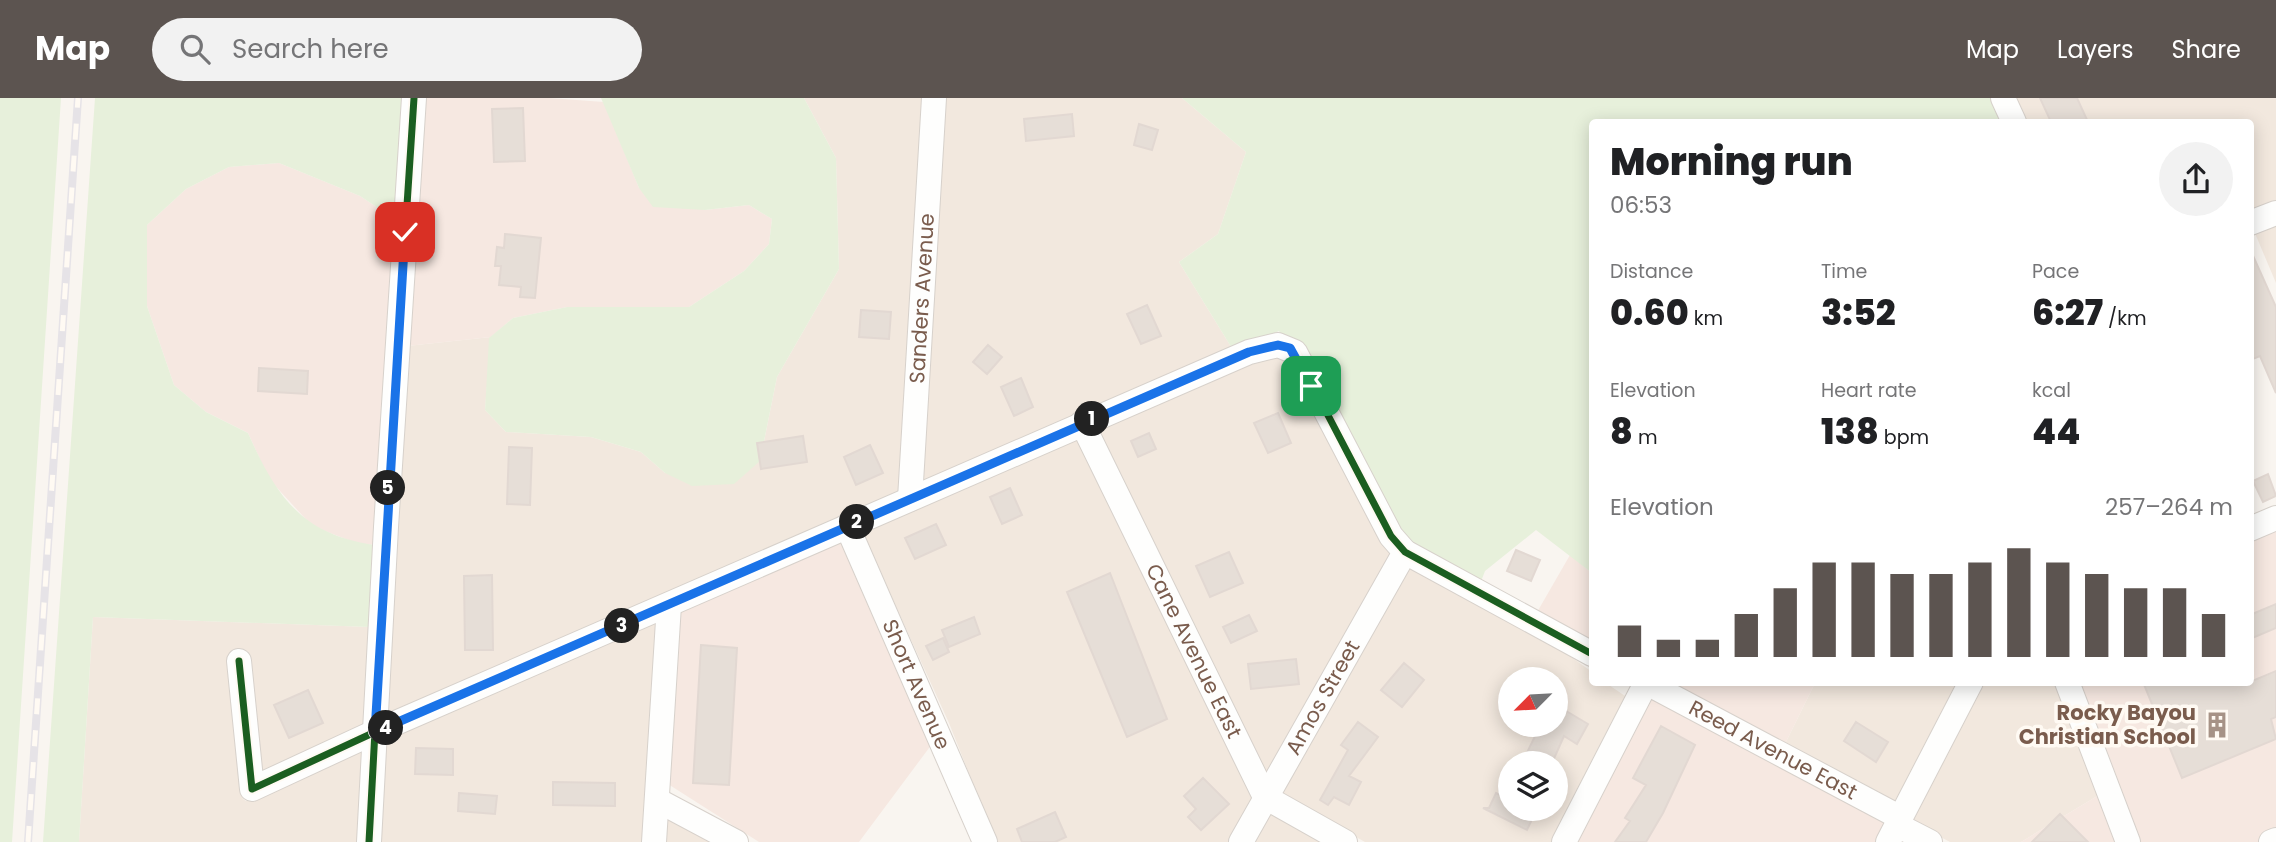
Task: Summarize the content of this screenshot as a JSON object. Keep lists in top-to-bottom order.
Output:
{
  "streets": {
    "street": [
      "Sanders Avenue",
      "Cane Avenue East",
      "Short Avenue",
      "Amos Street",
      "Reed Avenue East"
    ]
  },
  "crossings": [
    ["Cane Avenue East", "Amos Street"]
  ],
  "places": {
    "building": ["Rocky Bayou Christian School"]
  },
  "north": "bottom left",
  "page": {
    "header": "Map",
    "search": "Search here",
    "nav": ["Map", "Layers", "Share"],
    "heading": ["Morning run", "06:53"],
    "stats": [
      ["Distance", "0.60 km"],
      ["Time", "3:52"],
      ["Pace", "6:27 /km"],
      ["Elevation", "8 m"],
      ["Heart rate", "138 bpm"],
      ["kcal", "44"]
    ],
    "pins": [
      "1",
      "5",
      "2",
      "3",
      "4"
    ],
    "chart": ["Elevation", "257–264 m"]
  }
}
